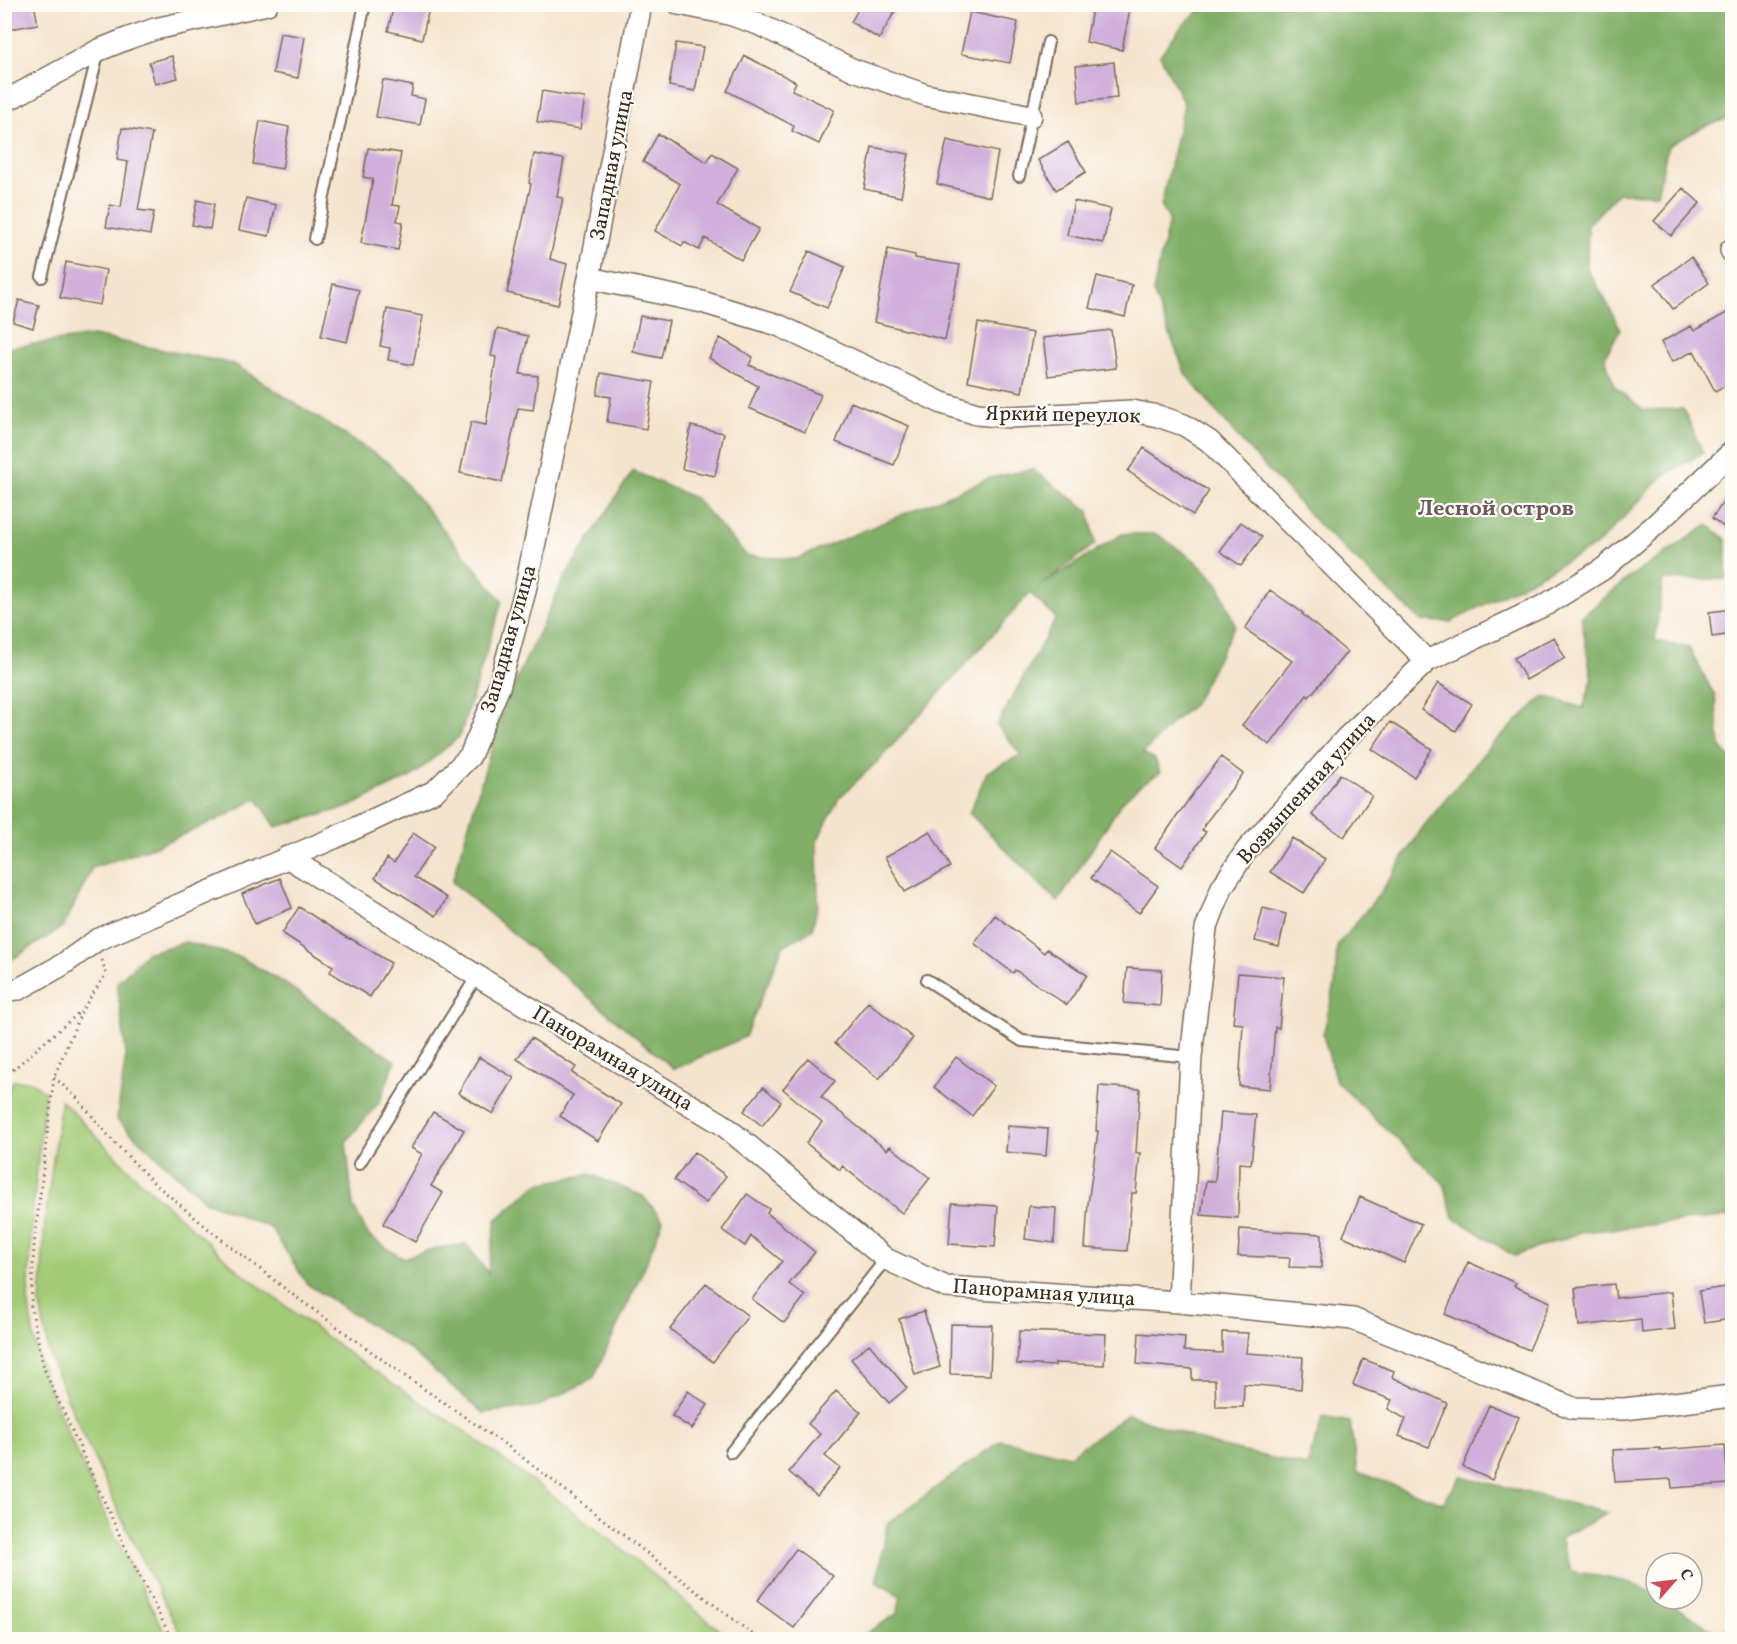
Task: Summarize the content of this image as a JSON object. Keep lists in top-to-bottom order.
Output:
{
  "streets": {
    "street": [
      "Западная улица",
      "Яркий переулок",
      "Возвышенная улица",
      "Панорамная улица"
    ]
  },
  "crossings": [
    ["Западная улица", "Яркий переулок"],
    ["Западная улица", "Панорамная улица"],
    ["Яркий переулок", "Возвышенная улица"],
    ["Возвышенная улица", "Панорамная улица"]
  ],
  "districts": ["Лесной остров"],
  "north": "top right"
}
